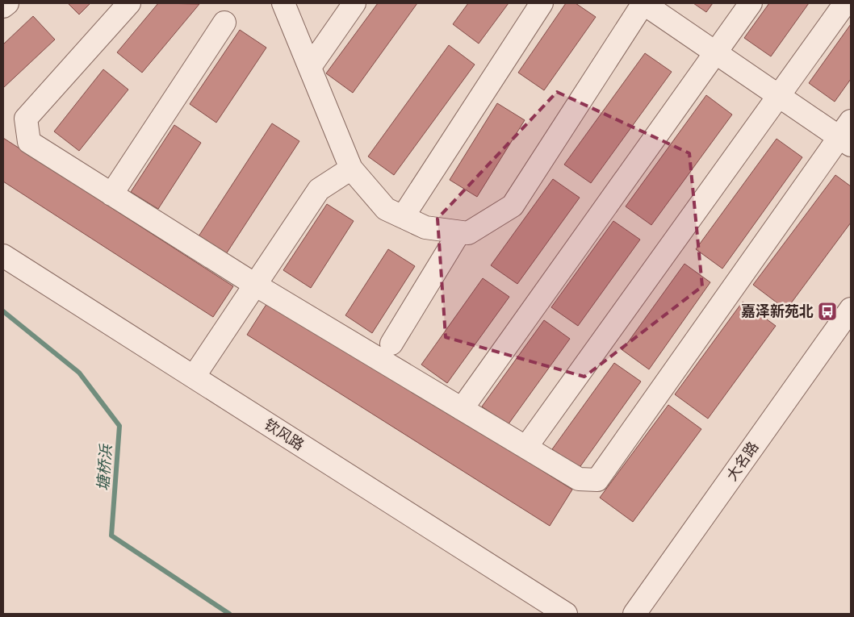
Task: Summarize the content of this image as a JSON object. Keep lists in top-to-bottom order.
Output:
{
  "streets": {
    "street": ["钦风路", "大名路"]
  },
  "water": ["塘桥浜"],
  "places": {
    "bus stop": ["嘉泽新苑北"]
  }
}
